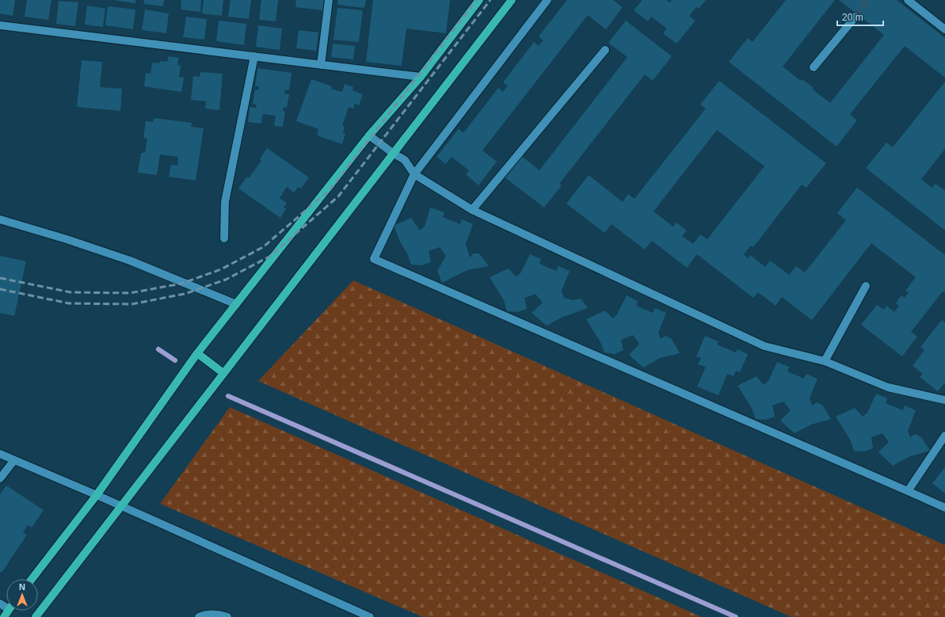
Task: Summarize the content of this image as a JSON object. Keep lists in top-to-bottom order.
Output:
{
  "scale_bar": "20 m",
  "north": "top"
}
